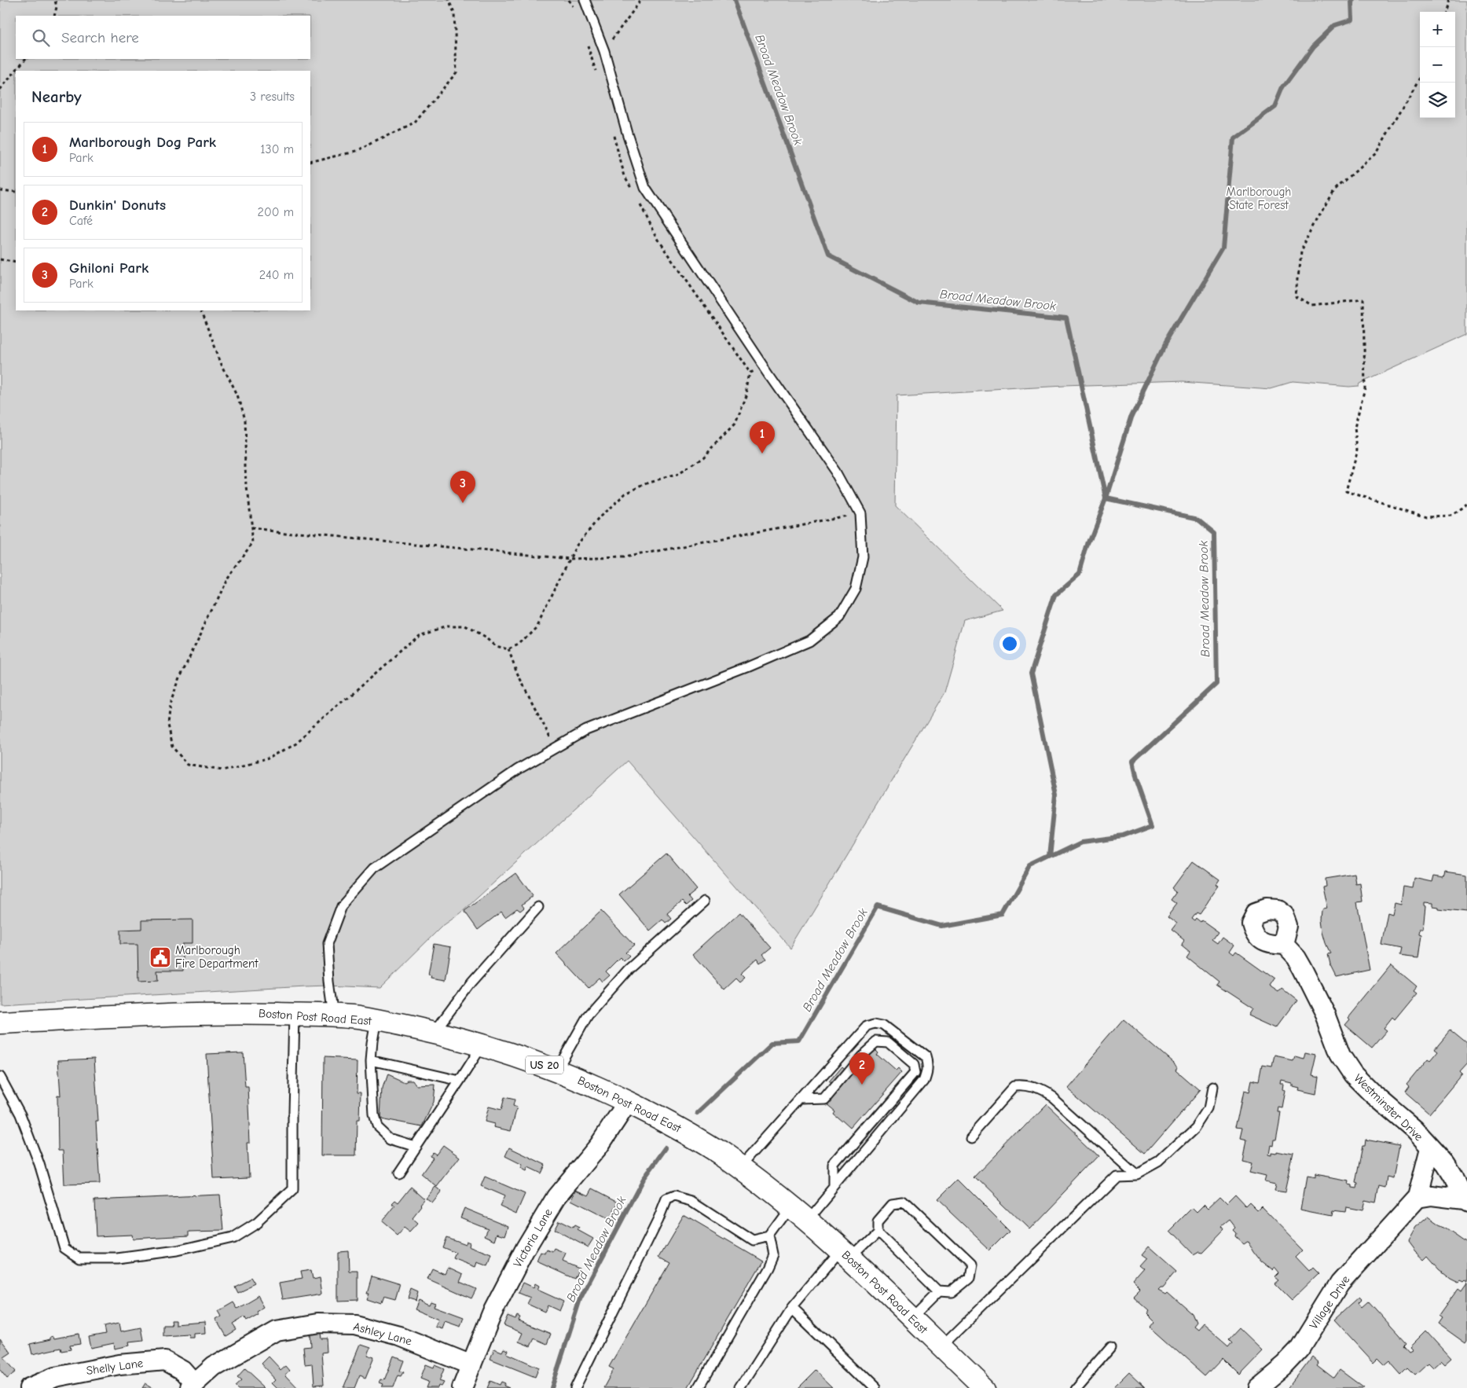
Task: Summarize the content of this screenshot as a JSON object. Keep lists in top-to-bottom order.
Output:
{
  "streets": {
    "main road": ["Boston Post Road East", "US 20"],
    "street": [
      "Westminster Drive",
      "Victoria Lane",
      "Village Drive",
      "Ashley Lane",
      "Shelly Lane"
    ]
  },
  "crossings": [
    ["Boston Post Road East", "Victoria Lane"],
    ["Westminster Drive", "Village Drive"],
    ["Victoria Lane", "Ashley Lane"],
    ["Ashley Lane", "Shelly Lane"]
  ],
  "water": ["Broad Meadow Brook"],
  "parks": ["Marlborough State Forest"],
  "places": {
    "public building": ["Marlborough Fire Department"]
  },
  "page": {
    "map_buttons": ["+", "−"],
    "search": "Search here",
    "heading": ["Nearby", "3 results"],
    "list": [
      {
        "mark": "1",
        "name": "Marlborough Dog Park",
        "note": "Park",
        "value": "130 m"
      },
      {
        "mark": "2",
        "name": "Dunkin' Donuts",
        "note": "Café",
        "value": "200 m"
      },
      {
        "mark": "3",
        "name": "Ghiloni Park",
        "note": "Park",
        "value": "240 m"
      }
    ],
    "pins": ["1", "3", "2"]
  }
}
